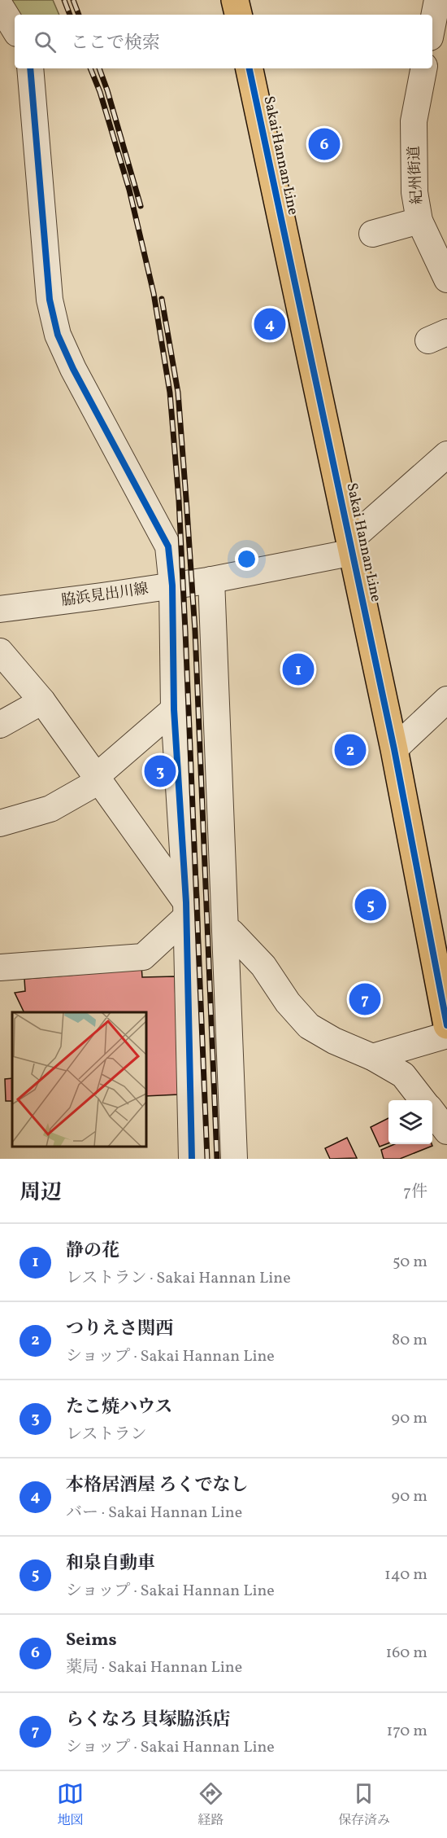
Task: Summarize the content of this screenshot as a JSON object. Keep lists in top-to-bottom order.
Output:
{
  "streets": {
    "main road": ["Sakai Hannan Line"],
    "street": ["紀州街道", "脇浜見出川線"]
  },
  "crossings": [
    ["Sakai Hannan Line", "脇浜見出川線"]
  ],
  "page": {
    "search": "ここで検索",
    "pins": [
      "6",
      "4",
      "1",
      "2",
      "3",
      "5",
      "7"
    ],
    "heading": ["周辺", "7件"],
    "list": [
      {
        "mark": "1",
        "name": "静の花",
        "note": "レストラン · Sakai Hannan Line",
        "value": "50 m"
      },
      {
        "mark": "2",
        "name": "つりえさ関西",
        "note": "ショップ · Sakai Hannan Line",
        "value": "80 m"
      },
      {
        "mark": "3",
        "name": "たこ焼ハウス",
        "note": "レストラン",
        "value": "90 m"
      },
      {
        "mark": "4",
        "name": "本格居酒屋 ろくでなし",
        "note": "バー · Sakai Hannan Line",
        "value": "90 m"
      },
      {
        "mark": "5",
        "name": "和泉自動車",
        "note": "ショップ · Sakai Hannan Line",
        "value": "140 m"
      },
      {
        "mark": "6",
        "name": "Seims",
        "note": "薬局 · Sakai Hannan Line",
        "value": "160 m"
      },
      {
        "mark": "7",
        "name": "らくなろ 貝塚脇浜店",
        "note": "ショップ · Sakai Hannan Line",
        "value": "170 m"
      }
    ],
    "nav": ["地図", "経路", "保存済み"]
  }
}
